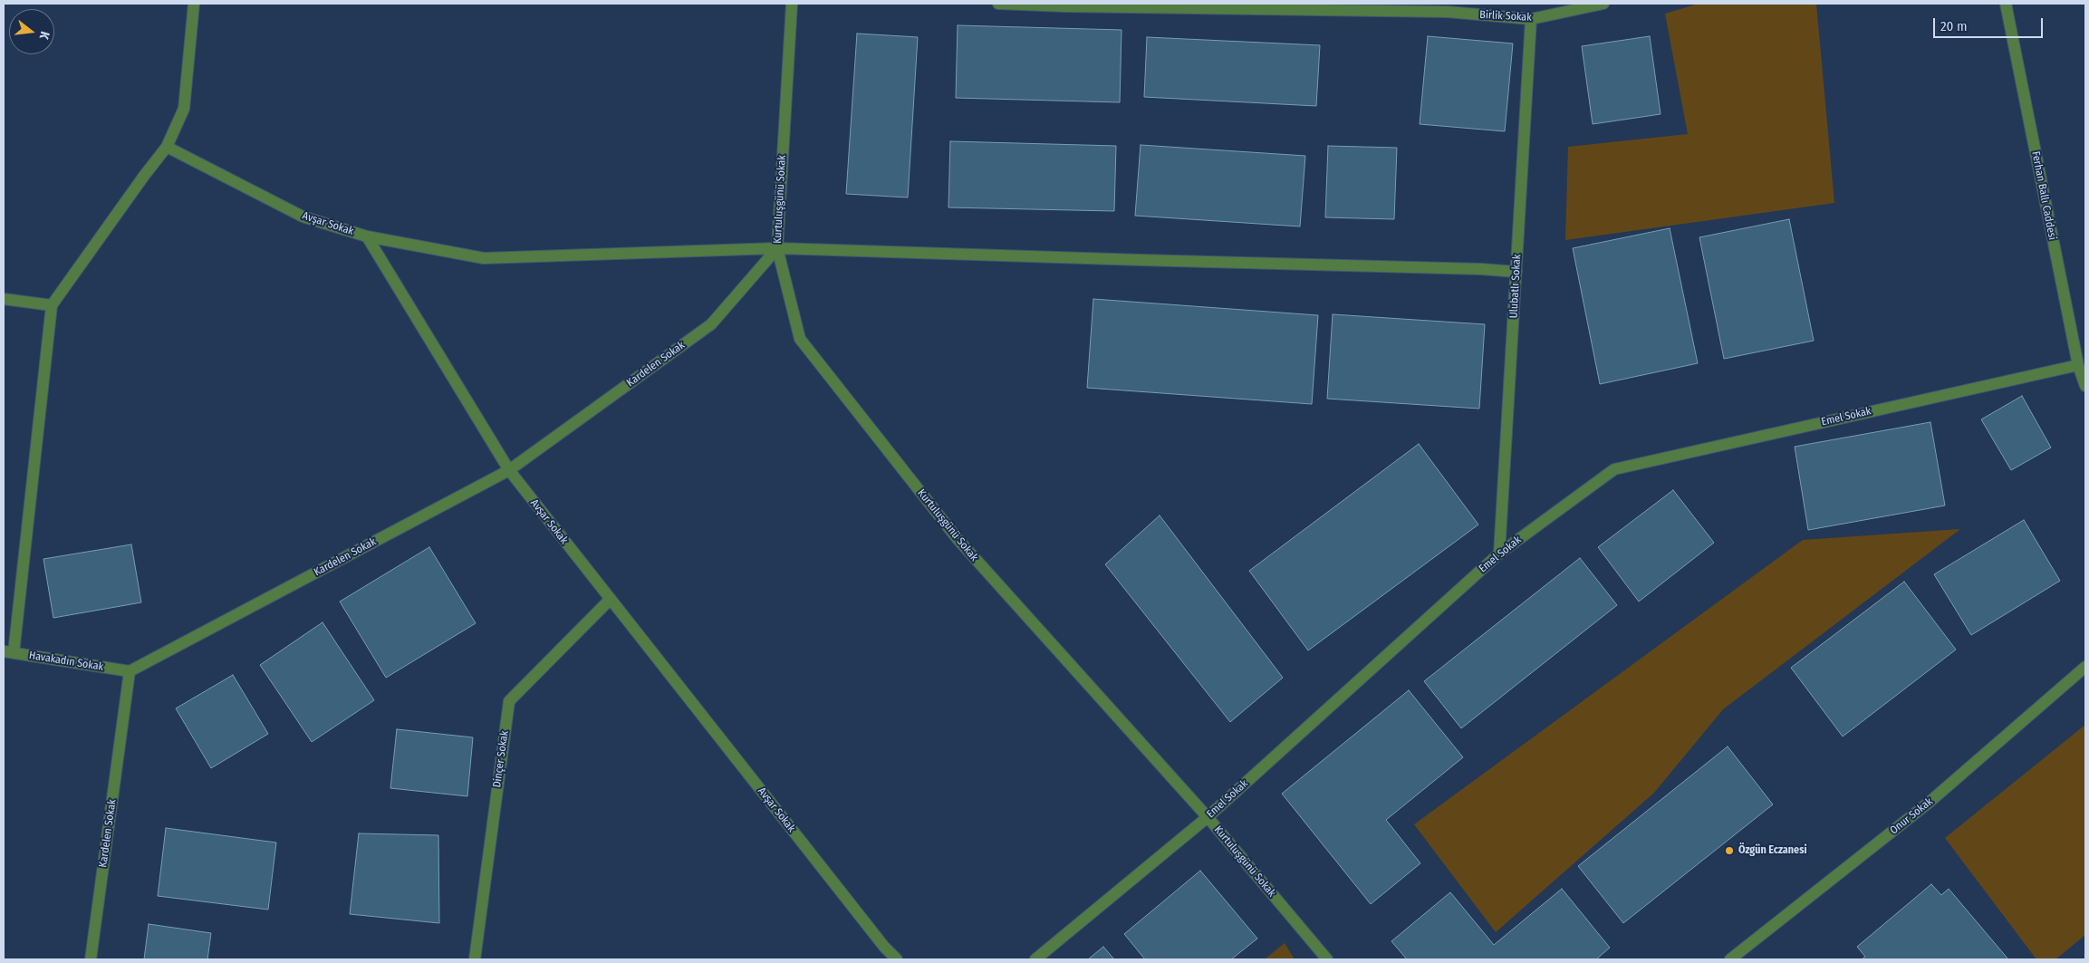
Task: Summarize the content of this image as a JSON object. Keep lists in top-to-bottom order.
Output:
{
  "streets": {
    "street": [
      "Birlik Sokak",
      "Ferhan Ballı Caddesi",
      "Kurtuluşgünü Sokak",
      "Avşar Sokak",
      "Ulubatlı Sokak",
      "Kardelen Sokak",
      "Emel Sokak",
      "Havakadın Sokak",
      "Dinçer Sokak",
      "Onur Sokak"
    ]
  },
  "crossings": [
    ["Birlik Sokak", "Ulubatlı Sokak"],
    ["Ferhan Ballı Caddesi", "Emel Sokak"],
    ["Kurtuluşgünü Sokak", "Kardelen Sokak"],
    ["Kurtuluşgünü Sokak", "Emel Sokak"],
    ["Avşar Sokak", "Kardelen Sokak"],
    ["Avşar Sokak", "Dinçer Sokak"],
    ["Ulubatlı Sokak", "Emel Sokak"],
    ["Kardelen Sokak", "Havakadın Sokak"]
  ],
  "places": ["Özgün Eczanesi"],
  "scale_bar": "20 m",
  "north": "right"
}
